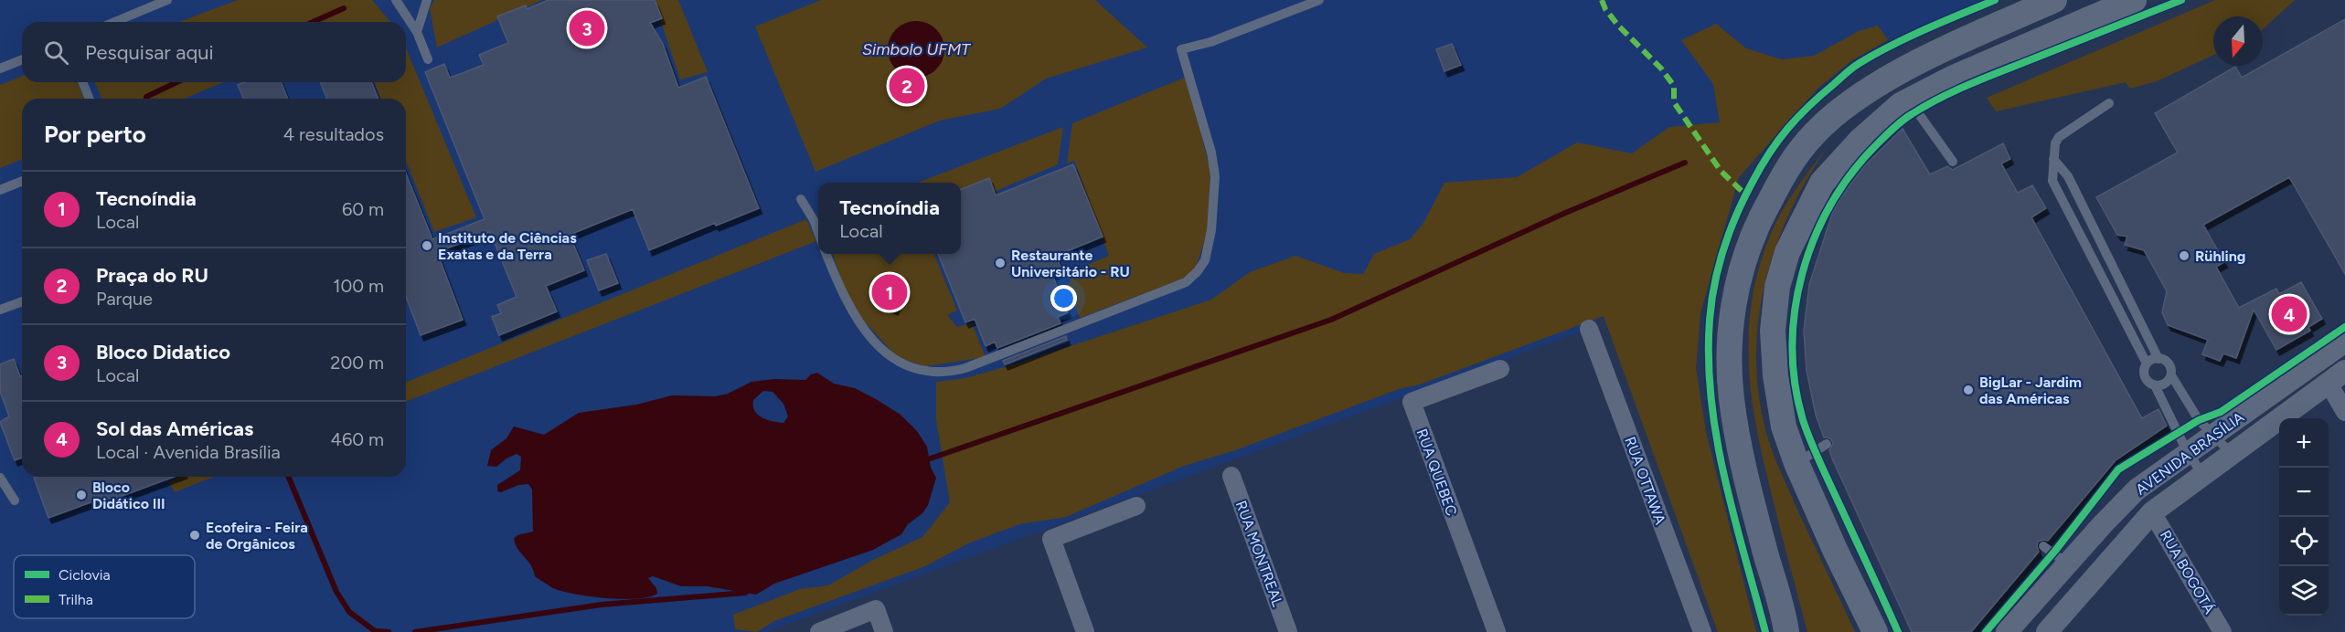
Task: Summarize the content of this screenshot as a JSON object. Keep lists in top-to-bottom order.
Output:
{
  "streets": {
    "street": [
      "AVENIDA BRASÍLIA",
      "RUA QUEBEC",
      "RUA OTTAWA",
      "RUA MONTREAL",
      "RUA BOGOTÁ"
    ]
  },
  "crossings": [
    ["AVENIDA BRASÍLIA", "RUA BOGOTÁ"]
  ],
  "water": ["Simbolo UFMT"],
  "places": [
    "Instituto de Ciências Exatas e da Terra",
    "Rühling",
    "Restaurante Universitário - RU",
    "BigLar - Jardim das Américas",
    "Bloco Didático III",
    "Ecofeira - Feira de Orgânicos"
  ],
  "legend": ["Ciclovia", "Trilha"],
  "north": "bottom",
  "page": {
    "pins": [
      "3",
      "2",
      "1",
      "4"
    ],
    "search": "Pesquisar aqui",
    "heading": ["Por perto", "4 resultados"],
    "list": [
      {
        "mark": "1",
        "name": "Tecnoíndia",
        "note": "Local",
        "value": "60 m"
      },
      {
        "mark": "2",
        "name": "Praça do RU",
        "note": "Parque",
        "value": "100 m"
      },
      {
        "mark": "3",
        "name": "Bloco Didatico",
        "note": "Local",
        "value": "200 m"
      },
      {
        "mark": "4",
        "name": "Sol das Américas",
        "note": "Local · Avenida Brasília",
        "value": "460 m"
      }
    ],
    "popup": ["Tecnoíndia", "Local"],
    "map_buttons": ["+", "−"]
  }
}
